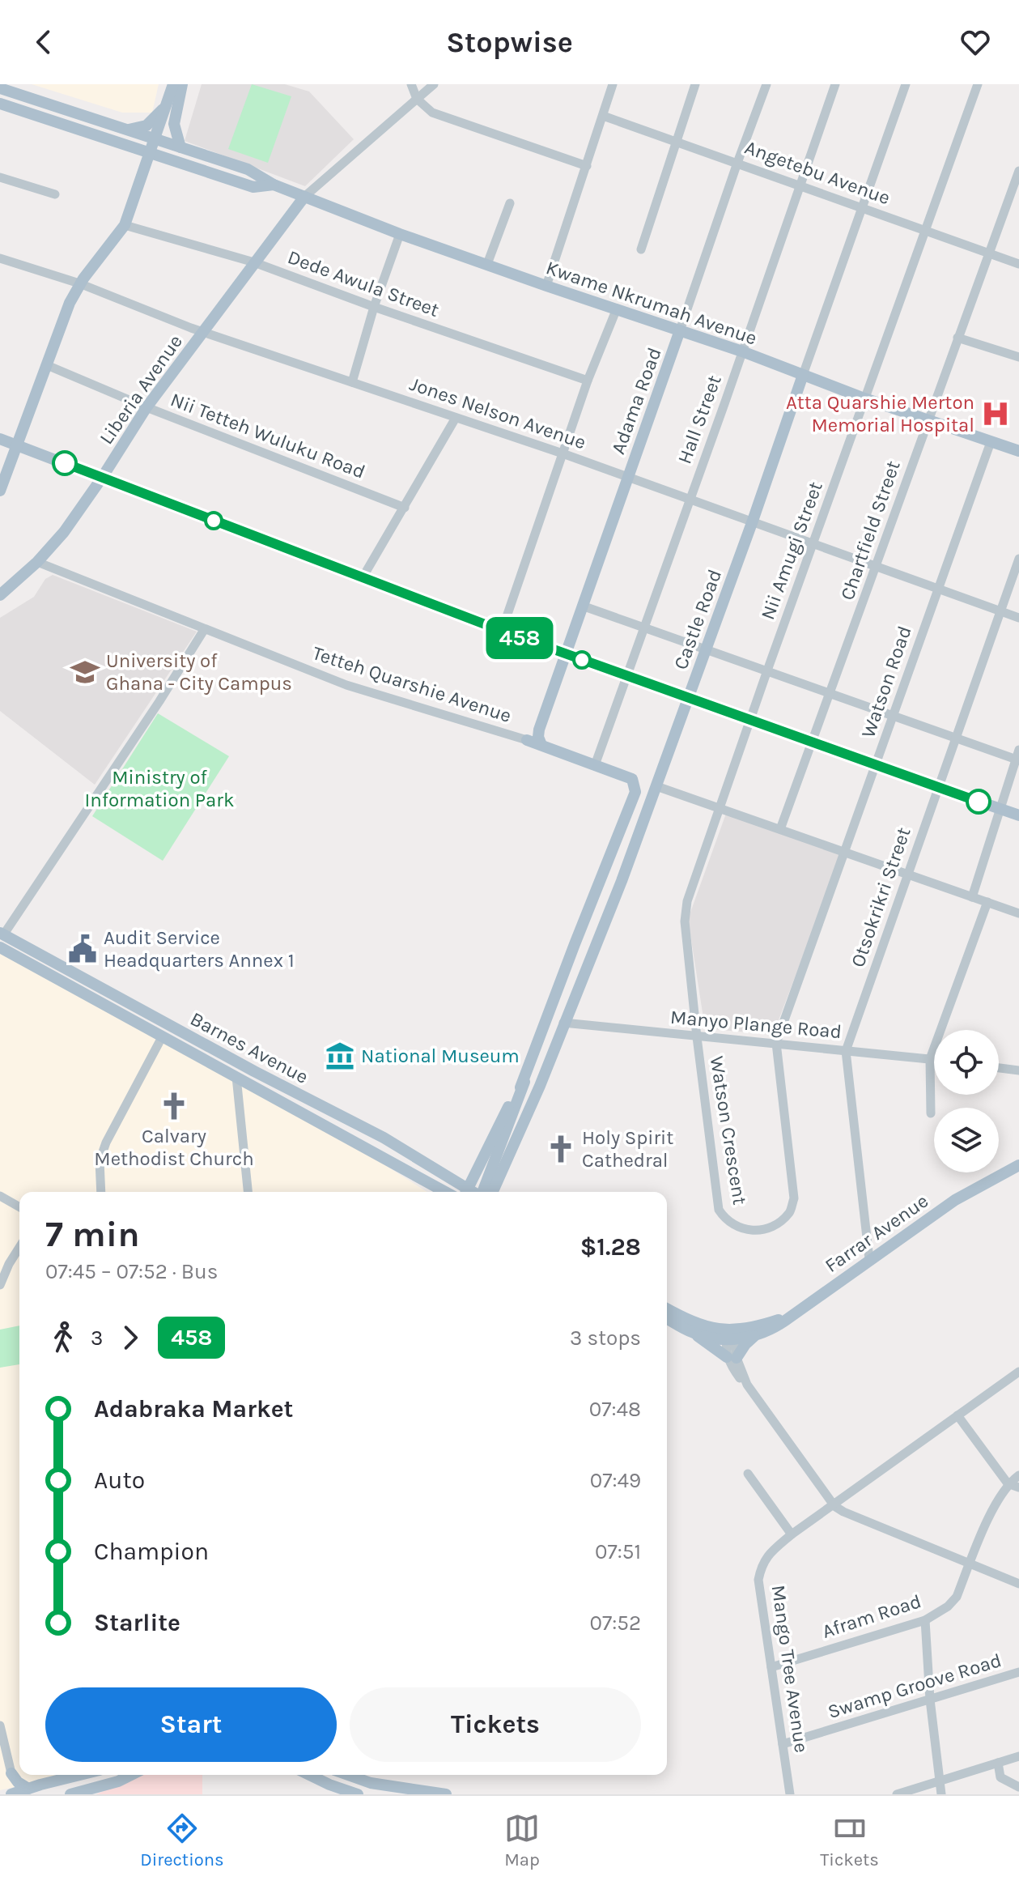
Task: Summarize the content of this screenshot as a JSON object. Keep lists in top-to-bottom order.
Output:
{
  "streets": {
    "main road": [
      "Kwame Nkrumah Avenue",
      "Liberia Avenue",
      "Adama Road",
      "Castle Road",
      "Tetteh Quarshie Avenue",
      "Barnes Avenue",
      "Farrar Avenue"
    ],
    "street": [
      "Angetebu Avenue",
      "Dede Awula Street",
      "Jones Nelson Avenue",
      "Hall Street",
      "Nii Tetteh Wuluku Road",
      "Chartfield Street",
      "Nii Amugi Street",
      "Watson Road",
      "Otsokrikri Street",
      "Manyo Plange Road",
      "Watson Crescent",
      "Afram Road",
      "Mango Tree Avenue",
      "Swamp Groove Road"
    ]
  },
  "crossings": [
    ["Angetebu Avenue", "Adama Road"],
    ["Angetebu Avenue", "Hall Street"],
    ["Angetebu Avenue", "Chartfield Street"],
    ["Angetebu Avenue", "Nii Amugi Street"],
    ["Angetebu Avenue", "Castle Road"],
    ["Dede Awula Street", "Liberia Avenue"],
    ["Kwame Nkrumah Avenue", "Liberia Avenue"],
    ["Kwame Nkrumah Avenue", "Adama Road"],
    ["Kwame Nkrumah Avenue", "Hall Street"],
    ["Kwame Nkrumah Avenue", "Chartfield Street"],
    ["Kwame Nkrumah Avenue", "Nii Amugi Street"],
    ["Kwame Nkrumah Avenue", "Castle Road"],
    ["Kwame Nkrumah Avenue", "Watson Road"],
    ["Liberia Avenue", "Jones Nelson Avenue"],
    ["Liberia Avenue", "Nii Tetteh Wuluku Road"],
    ["Liberia Avenue", "Tetteh Quarshie Avenue"],
    ["Adama Road", "Jones Nelson Avenue"],
    ["Adama Road", "Tetteh Quarshie Avenue"],
    ["Jones Nelson Avenue", "Hall Street"],
    ["Jones Nelson Avenue", "Chartfield Street"],
    ["Jones Nelson Avenue", "Nii Amugi Street"],
    ["Jones Nelson Avenue", "Castle Road"],
    ["Jones Nelson Avenue", "Watson Road"],
    ["Jones Nelson Avenue", "Otsokrikri Street"],
    ["Hall Street", "Tetteh Quarshie Avenue"],
    ["Nii Amugi Street", "Manyo Plange Road"],
    ["Nii Amugi Street", "Watson Crescent"],
    ["Castle Road", "Manyo Plange Road"],
    ["Watson Road", "Manyo Plange Road"],
    ["Watson Road", "Watson Crescent"],
    ["Otsokrikri Street", "Manyo Plange Road"],
    ["Otsokrikri Street", "Farrar Avenue"],
    ["Manyo Plange Road", "Watson Crescent"],
    ["Afram Road", "Mango Tree Avenue"],
    ["Mango Tree Avenue", "Swamp Groove Road"]
  ],
  "parks": ["Ministry of Information Park"],
  "places": {
    "hospital": ["Atta Quarshie Merton Memorial Hospital"],
    "school or university": ["University of Ghana - City Campus"],
    "public building": ["Audit Service Headquarters Annex 1"],
    "museum": ["National Museum"],
    "church": ["Calvary Methodist Church", "Holy Spirit Cathedral"]
  },
  "lines": ["bus line 458"],
  "page": {
    "header": "Stopwise",
    "on_map": "458",
    "heading": ["7 min", "07:45 – 07:52 · Bus", "$1.28"],
    "legs": ["3", "458", "3 stops"],
    "list": [
      {
        "name": "Adabraka Market",
        "value": "07:48"
      },
      {
        "name": "Auto",
        "value": "07:49"
      },
      {
        "name": "Champion",
        "value": "07:51"
      },
      {
        "name": "Starlite",
        "value": "07:52"
      }
    ],
    "buttons": ["Start", "Tickets"],
    "tabs": ["Directions", "Map", "Tickets"]
  }
}
